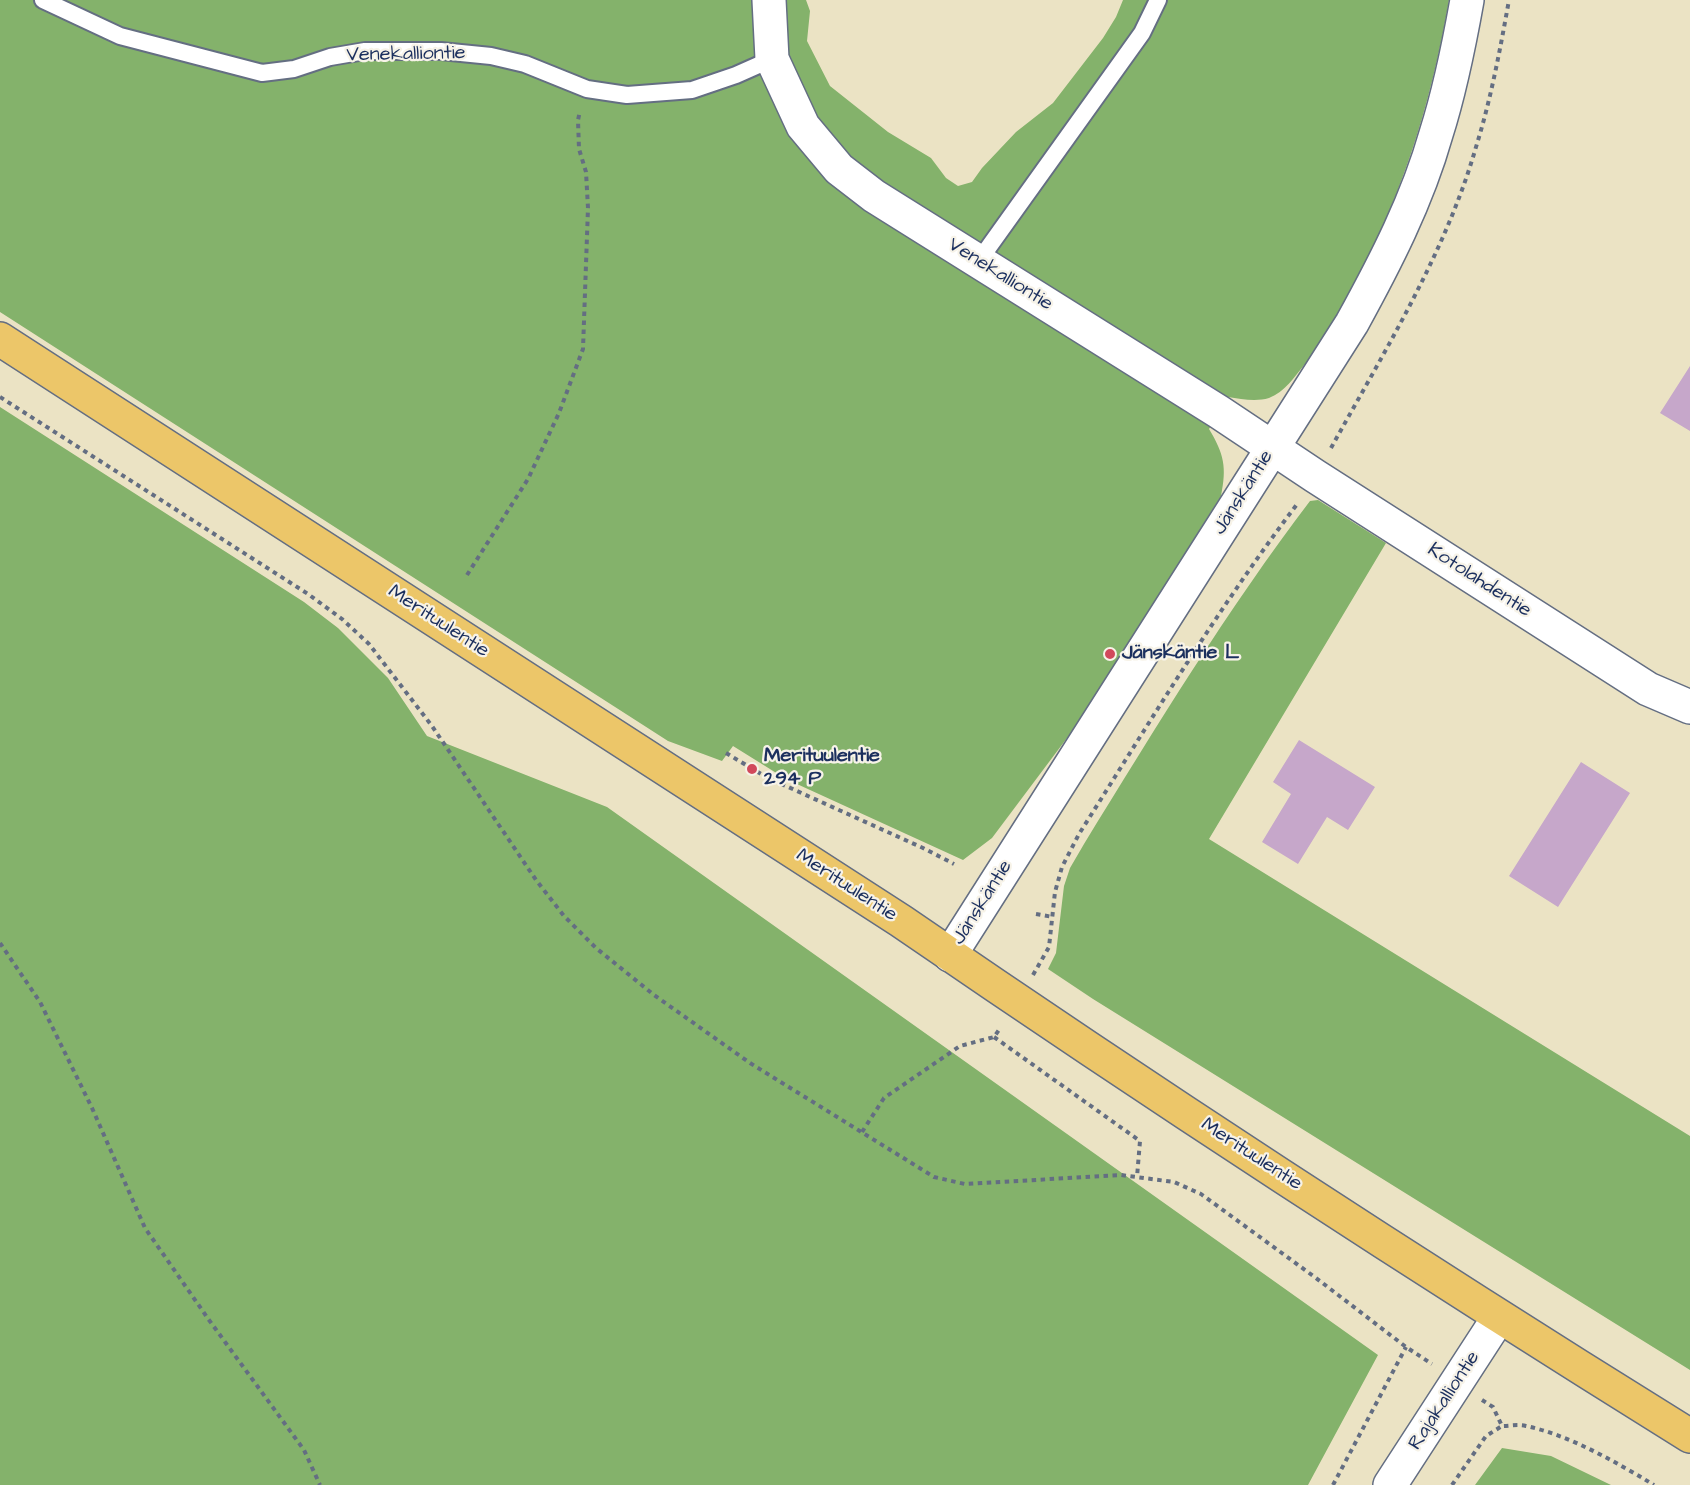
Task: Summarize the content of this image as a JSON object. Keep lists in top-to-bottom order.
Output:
{
  "streets": {
    "main road": ["Merituulentie"],
    "street": [
      "Venekalliontie",
      "Jänskäntie",
      "Kotolahdentie",
      "Rajakalliontie"
    ]
  },
  "crossings": [
    ["Venekalliontie", "Jänskäntie"],
    ["Venekalliontie", "Kotolahdentie"],
    ["Jänskäntie", "Kotolahdentie"],
    ["Jänskäntie", "Merituulentie"],
    ["Merituulentie", "Rajakalliontie"]
  ],
  "places": ["Jänskäntie L", "Merituulentie 294 P"]
}
